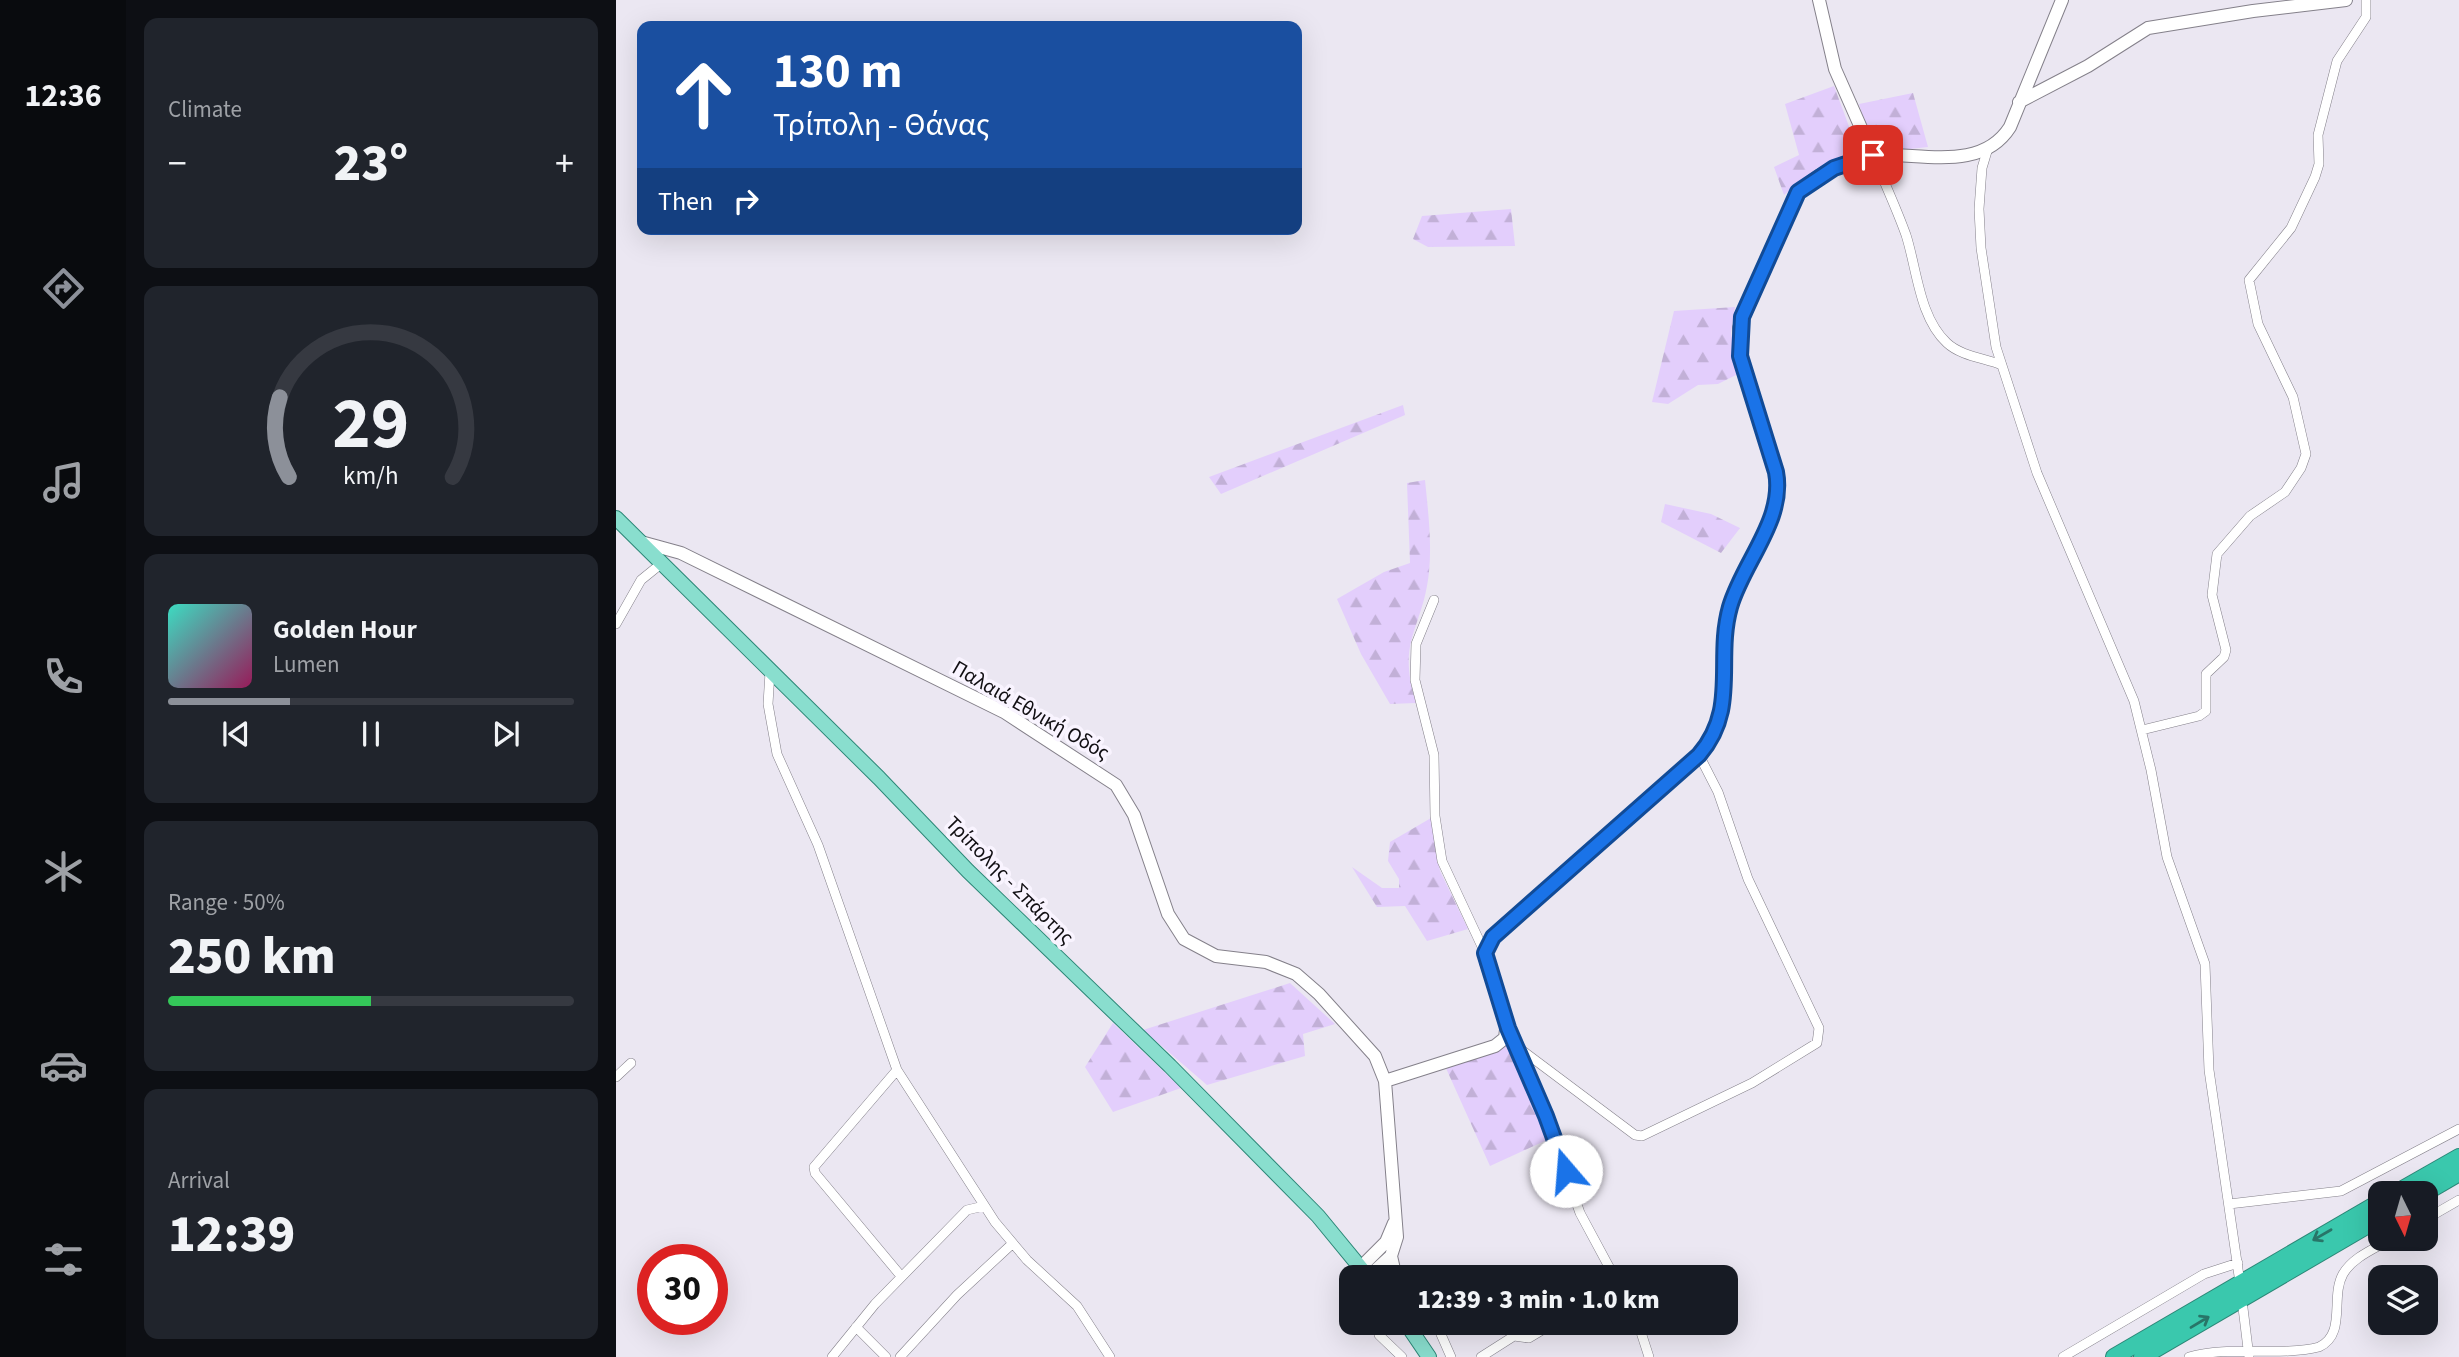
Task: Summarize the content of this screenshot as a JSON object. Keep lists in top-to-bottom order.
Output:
{
  "streets": {
    "main road": ["Παλαιά Εθνική Οδός", "Τρίπολης - Σπάρτης"]
  },
  "crossings": [
    ["Παλαιά Εθνική Οδός", "Τρίπολης - Σπάρτης"]
  ],
  "north": "bottom",
  "page": {
    "tabs": "12:36",
    "tile": [
      "Climate",
      ["Range · 50%", "250 km"],
      ["Arrival", "12:39"]
    ],
    "turn": ["130 m", "Τρίπολη - Θάνας"],
    "heat": ["−", "23°", "+"],
    "then": "Then",
    "song": ["Golden Hour", "Lumen"],
    "limit": "30",
    "trip": "12:39 · 3 min · 1.0 km",
    "gauge": ["29", "km/h"]
  }
}
